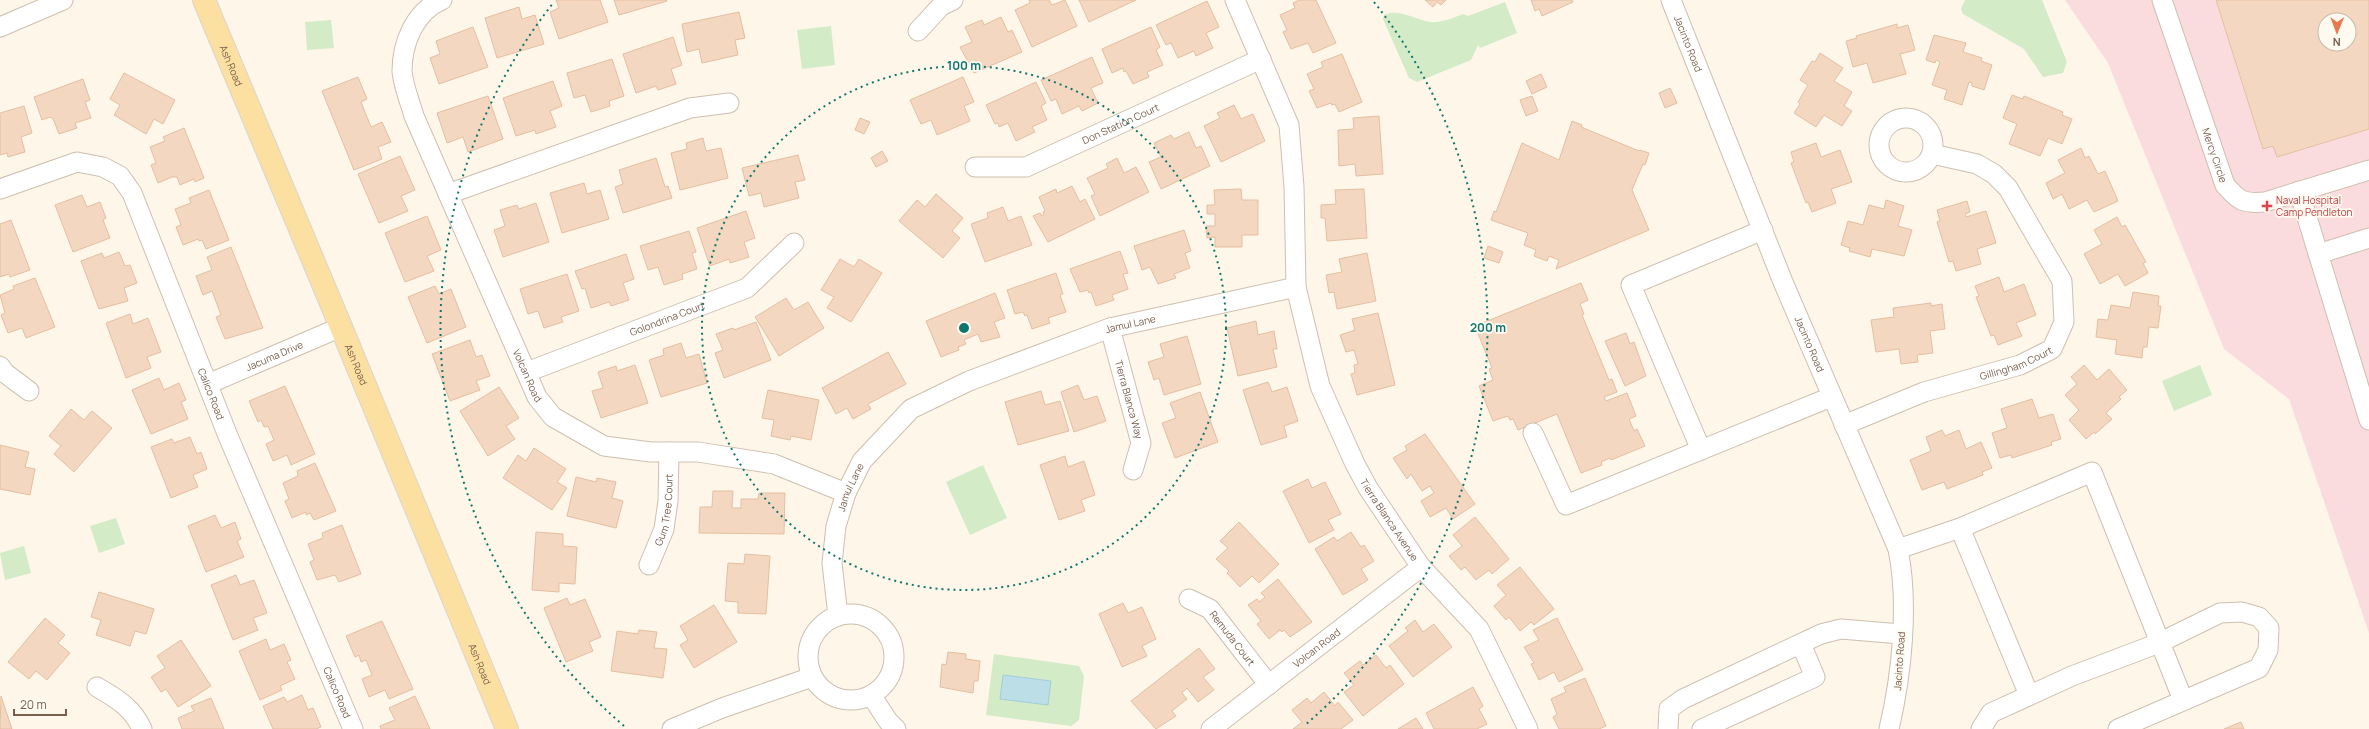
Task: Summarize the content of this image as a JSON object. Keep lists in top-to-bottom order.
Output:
{
  "streets": {
    "main road": ["Ash Road"],
    "street": [
      "Jacinto Road",
      "Don Station Court",
      "Mercy Circle",
      "Golondrina Court",
      "Jamul Lane",
      "Jacuma Drive",
      "Gillingham Court",
      "Volcan Road",
      "Calico Road",
      "Tierra Blanca Way",
      "Gum Tree Court",
      "Tierra Blanca Avenue",
      "Remuda Court"
    ]
  },
  "crossings": [
    ["Jacinto Road", "Gillingham Court"],
    ["Ash Road", "Jacuma Drive"],
    ["Golondrina Court", "Volcan Road"],
    ["Jamul Lane", "Volcan Road"],
    ["Jamul Lane", "Tierra Blanca Way"],
    ["Jamul Lane", "Tierra Blanca Avenue"],
    ["Jacuma Drive", "Calico Road"],
    ["Volcan Road", "Gum Tree Court"],
    ["Volcan Road", "Tierra Blanca Avenue"],
    ["Volcan Road", "Remuda Court"]
  ],
  "places": {
    "health": ["Naval Hospital Camp Pendleton"]
  },
  "scale_bar": "20 m",
  "north": "bottom",
  "rings": ["100 m", "200 m"]
}
